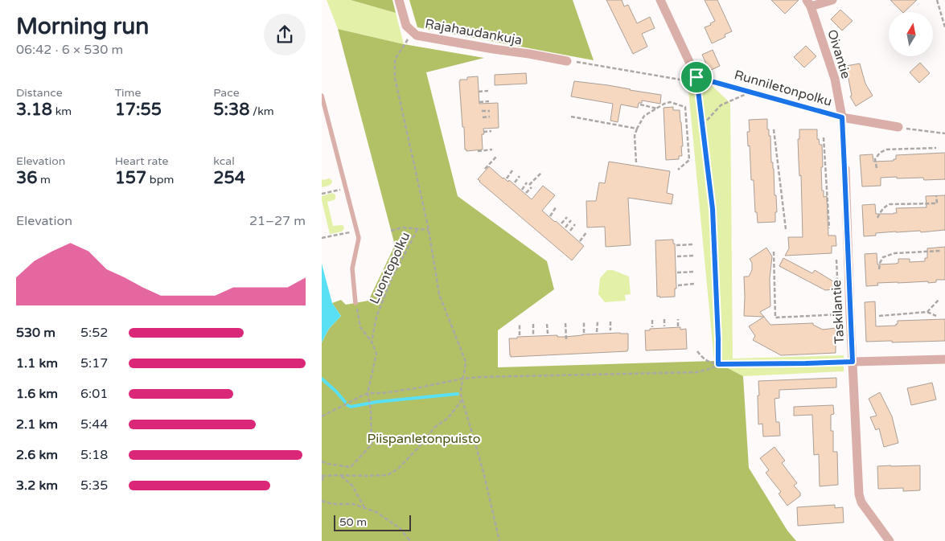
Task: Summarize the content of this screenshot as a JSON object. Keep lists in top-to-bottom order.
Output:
{
  "streets": {
    "street": [
      "Rajahaudankuja",
      "Oivantie",
      "Runniletonpolku",
      "Taskilantie"
    ],
    "path": ["Luontopolku"]
  },
  "crossings": [
    ["Rajahaudankuja", "Runniletonpolku"],
    ["Oivantie", "Runniletonpolku"]
  ],
  "parks": ["Piispanletonpuisto"],
  "scale_bar": "50 m",
  "north": "top",
  "page": {
    "heading": ["Morning run", "06:42 · 6 × 530 m"],
    "stats": [
      ["Distance", "3.18 km"],
      ["Time", "17:55"],
      ["Pace", "5:38 /km"],
      ["Elevation", "36 m"],
      ["Heart rate", "157 bpm"],
      ["kcal", "254"]
    ],
    "chart": ["Elevation", "21–27 m"],
    "list": [
      {
        "name": "530 m",
        "note": "5:52"
      },
      {
        "name": "1.1 km",
        "note": "5:17"
      },
      {
        "name": "1.6 km",
        "note": "6:01"
      },
      {
        "name": "2.1 km",
        "note": "5:44"
      },
      {
        "name": "2.6 km",
        "note": "5:18"
      },
      {
        "name": "3.2 km",
        "note": "5:35"
      }
    ],
    "scale": "50 m"
  }
}
